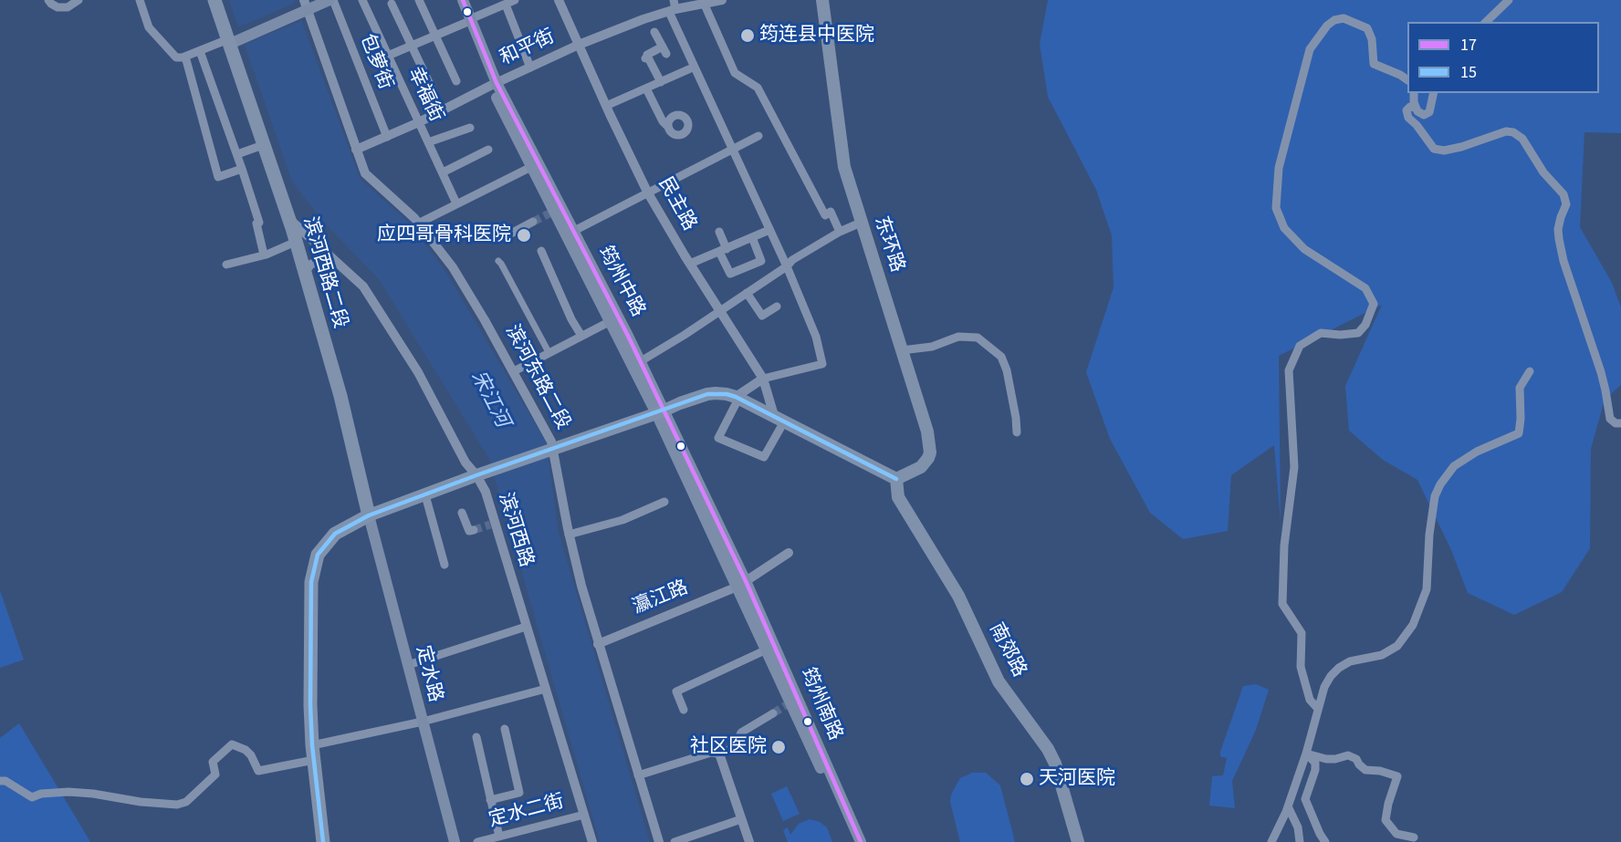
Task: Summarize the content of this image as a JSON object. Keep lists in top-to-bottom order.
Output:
{
  "streets": {
    "highway": ["滨河西路二段"],
    "main road": [
      "东环路",
      "筠州中路",
      "南郊路",
      "定水路",
      "筠州南路"
    ],
    "street": [
      "和平街",
      "包萝街",
      "幸福街",
      "民主路",
      "滨河东路二段",
      "滨河西路",
      "瀛江路",
      "定水二街"
    ]
  },
  "crossings": [
    ["和平街", "包萝街"],
    ["和平街", "幸福街"],
    ["和平街", "民主路"],
    ["和平街", "筠州中路"],
    ["和平街", "滨河东路二段"],
    ["东环路", "南郊路"],
    ["滨河西路二段", "滨河西路"],
    ["滨河西路二段", "定水路"],
    ["筠州中路", "瀛江路"],
    ["筠州中路", "筠州南路"],
    ["滨河东路二段", "瀛江路"],
    ["滨河西路", "定水二街"],
    ["瀛江路", "筠州南路"]
  ],
  "water": ["宋江河"],
  "places": [
    "筠连县中医院",
    "应四哥骨科医院",
    "社区医院",
    "天河医院"
  ],
  "lines": ["transit line 17", "transit line 15"],
  "legend": ["17", "15"]
}
